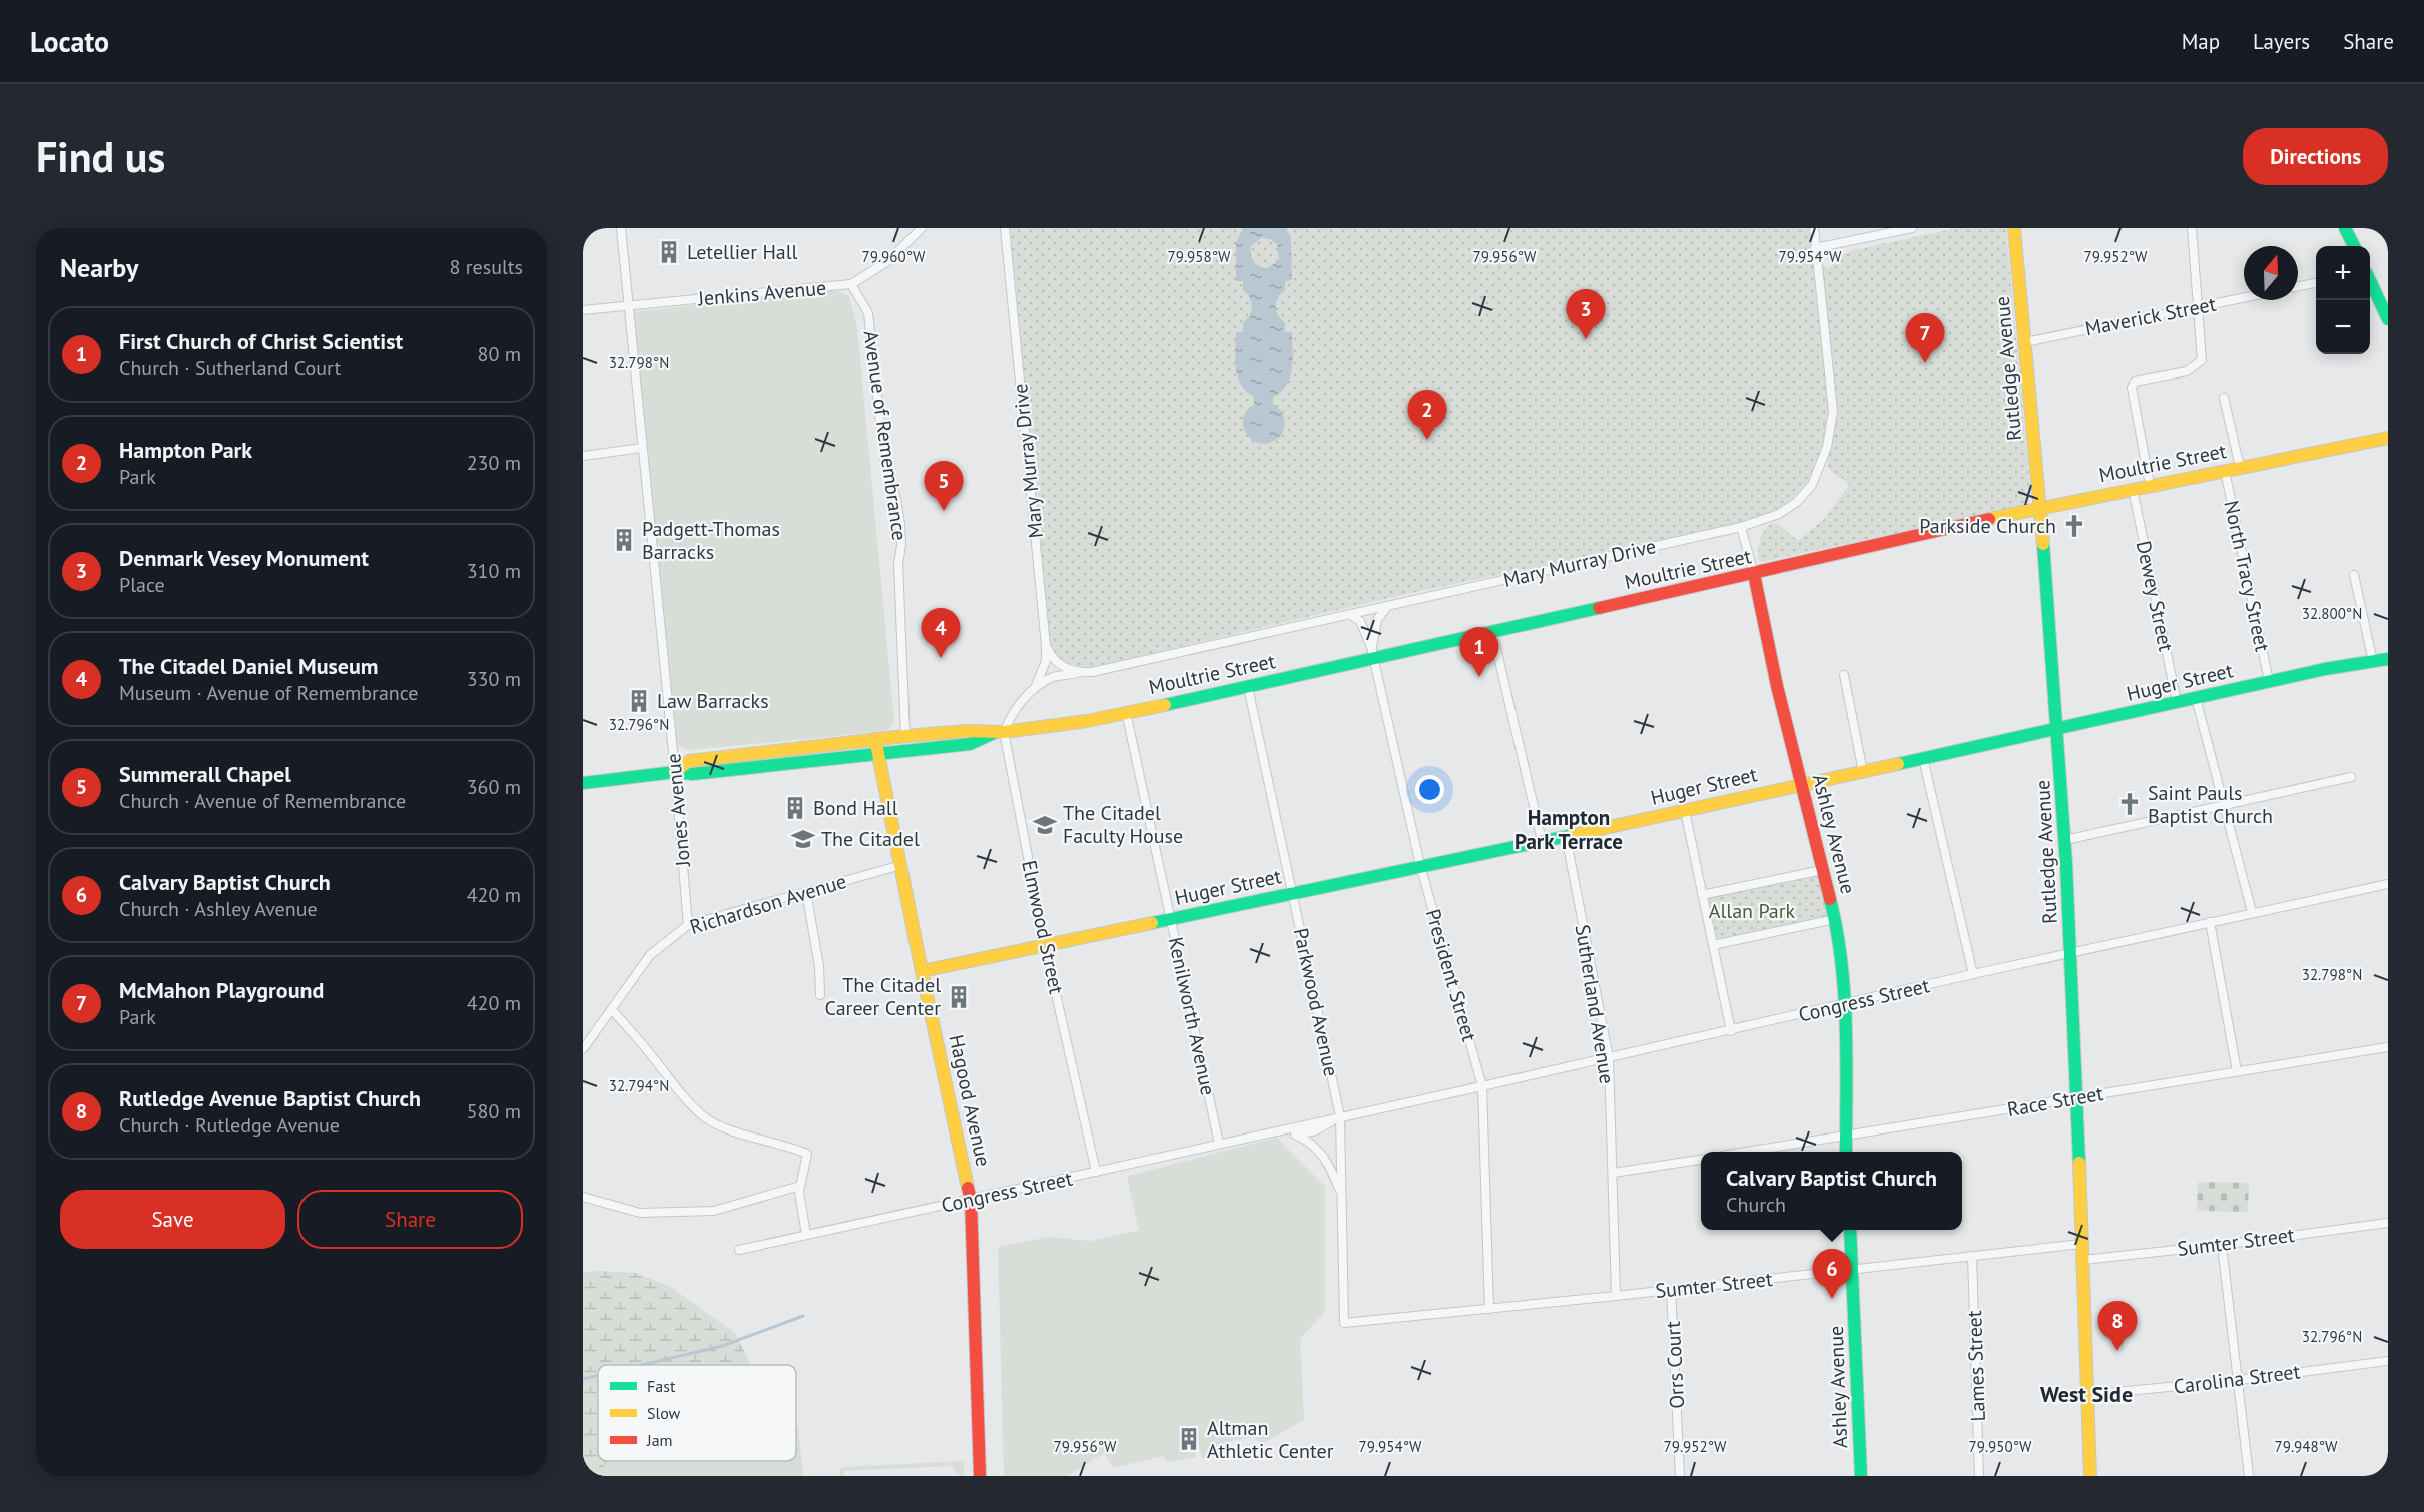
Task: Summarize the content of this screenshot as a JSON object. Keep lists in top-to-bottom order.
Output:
{
  "streets": {
    "street": [
      "Jenkins Avenue",
      "Maverick Street",
      "Rutledge Avenue",
      "Avenue of Remembrance",
      "Mary Murray Drive",
      "Moultrie Street",
      "North Tracy Street",
      "Dewey Street",
      "Huger Street",
      "Jones Avenue",
      "Ashley Avenue",
      "Richardson Avenue",
      "Elmwood Street",
      "President Street",
      "Congress Street",
      "Parkwood Avenue",
      "Sutherland Avenue",
      "Kenilworth Avenue",
      "Hagood Avenue",
      "Race Street",
      "Sumter Street",
      "Orrs Court",
      "Lames Street",
      "Carolina Street"
    ]
  },
  "crossings": [
    ["Jenkins Avenue", "Avenue of Remembrance"],
    ["Jenkins Avenue", "Jones Avenue"],
    ["Maverick Street", "Rutledge Avenue"],
    ["Rutledge Avenue", "Moultrie Street"],
    ["Rutledge Avenue", "Huger Street"],
    ["Rutledge Avenue", "Congress Street"],
    ["Rutledge Avenue", "Race Street"],
    ["Rutledge Avenue", "Sumter Street"],
    ["Rutledge Avenue", "Carolina Street"],
    ["Avenue of Remembrance", "Moultrie Street"],
    ["Mary Murray Drive", "Ashley Avenue"],
    ["Mary Murray Drive", "President Street"],
    ["Moultrie Street", "North Tracy Street"],
    ["Moultrie Street", "Dewey Street"],
    ["Moultrie Street", "Jones Avenue"],
    ["Moultrie Street", "Ashley Avenue"],
    ["Moultrie Street", "Elmwood Street"],
    ["Moultrie Street", "President Street"],
    ["Moultrie Street", "Parkwood Avenue"],
    ["Moultrie Street", "Kenilworth Avenue"],
    ["Moultrie Street", "Hagood Avenue"],
    ["North Tracy Street", "Huger Street"],
    ["Dewey Street", "Huger Street"],
    ["Huger Street", "Ashley Avenue"],
    ["Huger Street", "Elmwood Street"],
    ["Huger Street", "President Street"],
    ["Huger Street", "Parkwood Avenue"],
    ["Huger Street", "Sutherland Avenue"],
    ["Huger Street", "Kenilworth Avenue"],
    ["Huger Street", "Hagood Avenue"],
    ["Jones Avenue", "Richardson Avenue"],
    ["Ashley Avenue", "Congress Street"],
    ["Ashley Avenue", "Race Street"],
    ["Ashley Avenue", "Sumter Street"],
    ["Richardson Avenue", "Hagood Avenue"],
    ["Elmwood Street", "Congress Street"],
    ["President Street", "Congress Street"],
    ["President Street", "Sumter Street"],
    ["Congress Street", "Parkwood Avenue"],
    ["Congress Street", "Sutherland Avenue"],
    ["Congress Street", "Kenilworth Avenue"],
    ["Congress Street", "Hagood Avenue"],
    ["Parkwood Avenue", "Sumter Street"],
    ["Sutherland Avenue", "Sumter Street"],
    ["Sumter Street", "Orrs Court"],
    ["Sumter Street", "Lames Street"]
  ],
  "districts": ["Hampton Park Terrace", "West Side"],
  "parks": ["Allan Park"],
  "places": {
    "building": [
      "Letellier Hall",
      "Padgett-Thomas Barracks",
      "Law Barracks",
      "Bond Hall",
      "The Citadel Career Center",
      "Altman Athletic Center"
    ],
    "church": ["Parkside Church", "Saint Pauls Baptist Church"],
    "school or university": ["The Citadel Faculty House", "The Citadel"]
  },
  "legend": ["Fast", "Slow", "Jam"],
  "north": "top",
  "page": {
    "header": "Locato",
    "nav": ["Map", "Layers", "Share"],
    "buttons": [
      "Directions",
      ["Save", "Share"]
    ],
    "title": "Find us",
    "heading": ["Nearby", "8 results"],
    "map_buttons": ["+", "−"],
    "pins": [
      "3",
      "7",
      "2",
      "5",
      "4",
      "1",
      "6",
      "8"
    ],
    "list": [
      {
        "mark": "1",
        "name": "First Church of Christ Scientist",
        "note": "Church · Sutherland Court",
        "value": "80 m"
      },
      {
        "mark": "2",
        "name": "Hampton Park",
        "note": "Park",
        "value": "230 m"
      },
      {
        "mark": "3",
        "name": "Denmark Vesey Monument",
        "note": "Place",
        "value": "310 m"
      },
      {
        "mark": "4",
        "name": "The Citadel Daniel Museum",
        "note": "Museum · Avenue of Remembrance",
        "value": "330 m"
      },
      {
        "mark": "5",
        "name": "Summerall Chapel",
        "note": "Church · Avenue of Remembrance",
        "value": "360 m"
      },
      {
        "mark": "6",
        "name": "Calvary Baptist Church",
        "note": "Church · Ashley Avenue",
        "value": "420 m"
      },
      {
        "mark": "7",
        "name": "McMahon Playground",
        "note": "Park",
        "value": "420 m"
      },
      {
        "mark": "8",
        "name": "Rutledge Avenue Baptist Church",
        "note": "Church · Rutledge Avenue",
        "value": "580 m"
      }
    ],
    "popup": ["Calvary Baptist Church", "Church"]
  },
  "coordinates": [
    "79.960°W",
    "79.958°W",
    "79.956°W",
    "79.954°W",
    "79.952°W",
    "32.798°N",
    "32.800°N",
    "32.796°N",
    "32.794°N",
    "79.950°W",
    "79.948°W"
  ]
}
